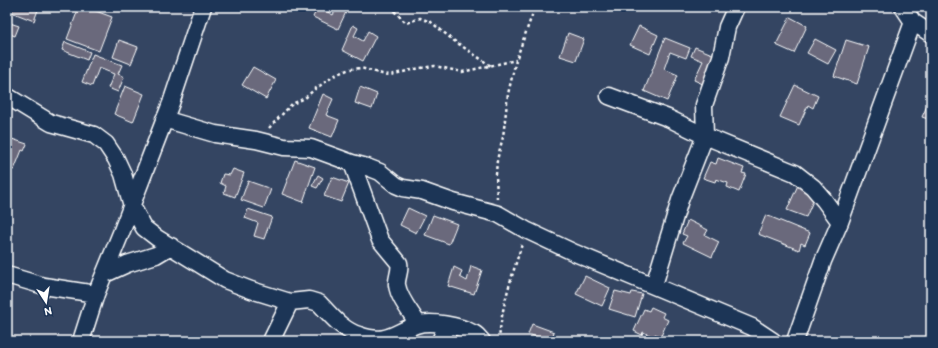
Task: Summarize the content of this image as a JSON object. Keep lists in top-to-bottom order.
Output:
{
  "north": "bottom"
}
